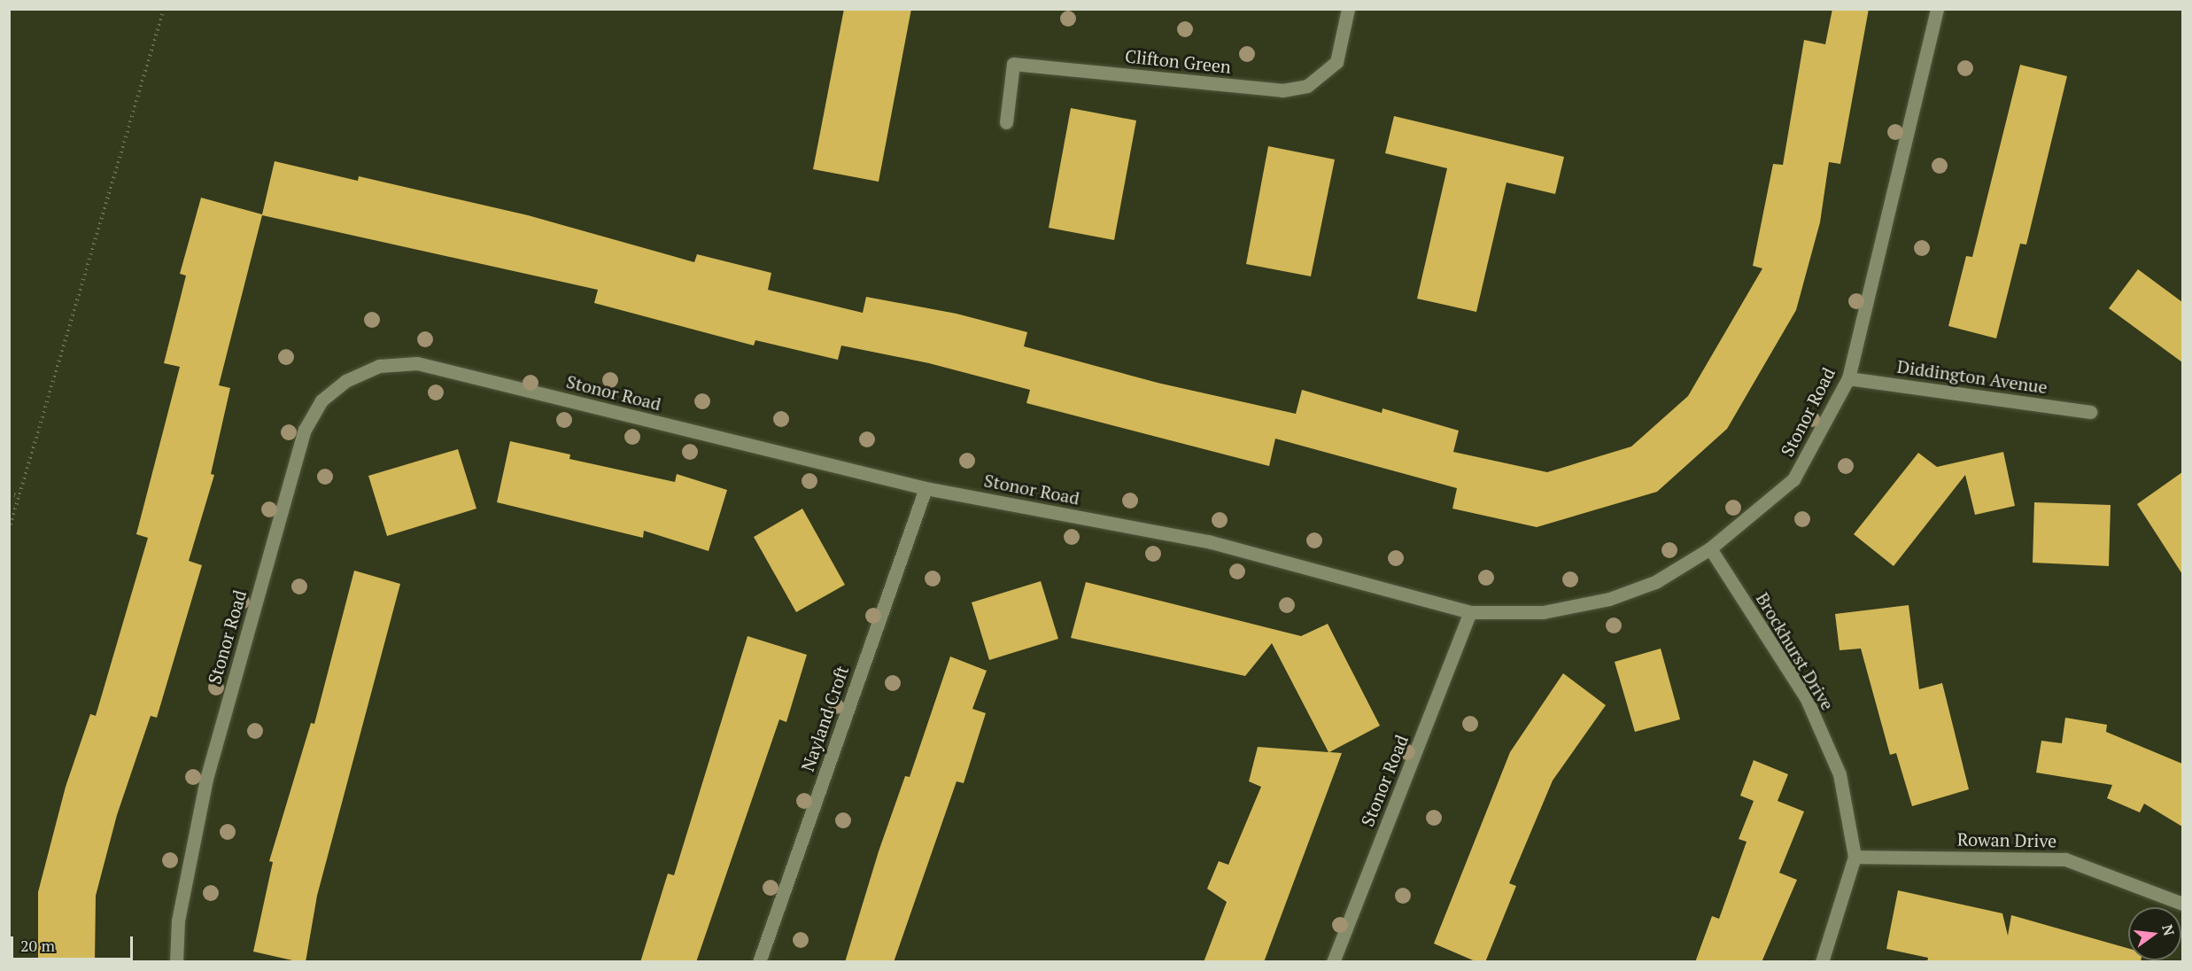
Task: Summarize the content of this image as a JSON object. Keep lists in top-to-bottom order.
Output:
{
  "streets": {
    "street": [
      "Clifton Green",
      "Diddington Avenue",
      "Stonor Road",
      "Brockhurst Drive",
      "Nayland Croft",
      "Rowan Drive"
    ]
  },
  "crossings": [
    ["Diddington Avenue", "Stonor Road"],
    ["Stonor Road", "Brockhurst Drive"],
    ["Stonor Road", "Nayland Croft"],
    ["Brockhurst Drive", "Rowan Drive"]
  ],
  "scale_bar": "20 m",
  "north": "right"
}
